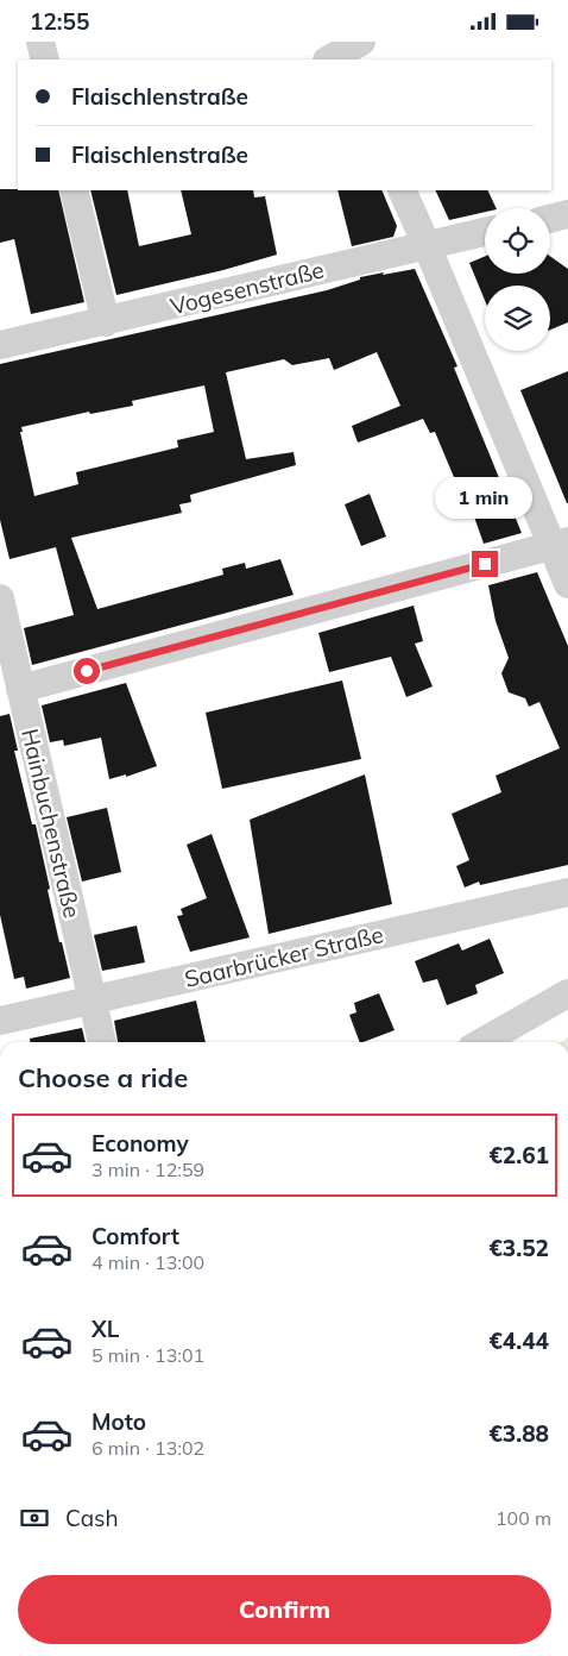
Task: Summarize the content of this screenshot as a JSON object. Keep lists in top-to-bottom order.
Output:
{
  "streets": {
    "street": ["Vogesenstraße", "Hainbuchenstraße", "Saarbrücker Straße"]
  },
  "crossings": [
    ["Hainbuchenstraße", "Saarbrücker Straße"]
  ],
  "page": {
    "status": "12:55",
    "banner": ["Flaischlenstraße", "Flaischlenstraße"],
    "bubble": "1 min",
    "heading": "Choose a ride",
    "list": [
      {
        "name": "Economy",
        "note": "3 min · 12:59",
        "value": "€2.61"
      },
      {
        "name": "Comfort",
        "note": "4 min · 13:00",
        "value": "€3.52"
      },
      {
        "name": "XL",
        "note": "5 min · 13:01",
        "value": "€4.44"
      },
      {
        "name": "Moto",
        "note": "6 min · 13:02",
        "value": "€3.88"
      }
    ],
    "pay": ["Cash", "100 m"],
    "buttons": "Confirm"
  }
}
